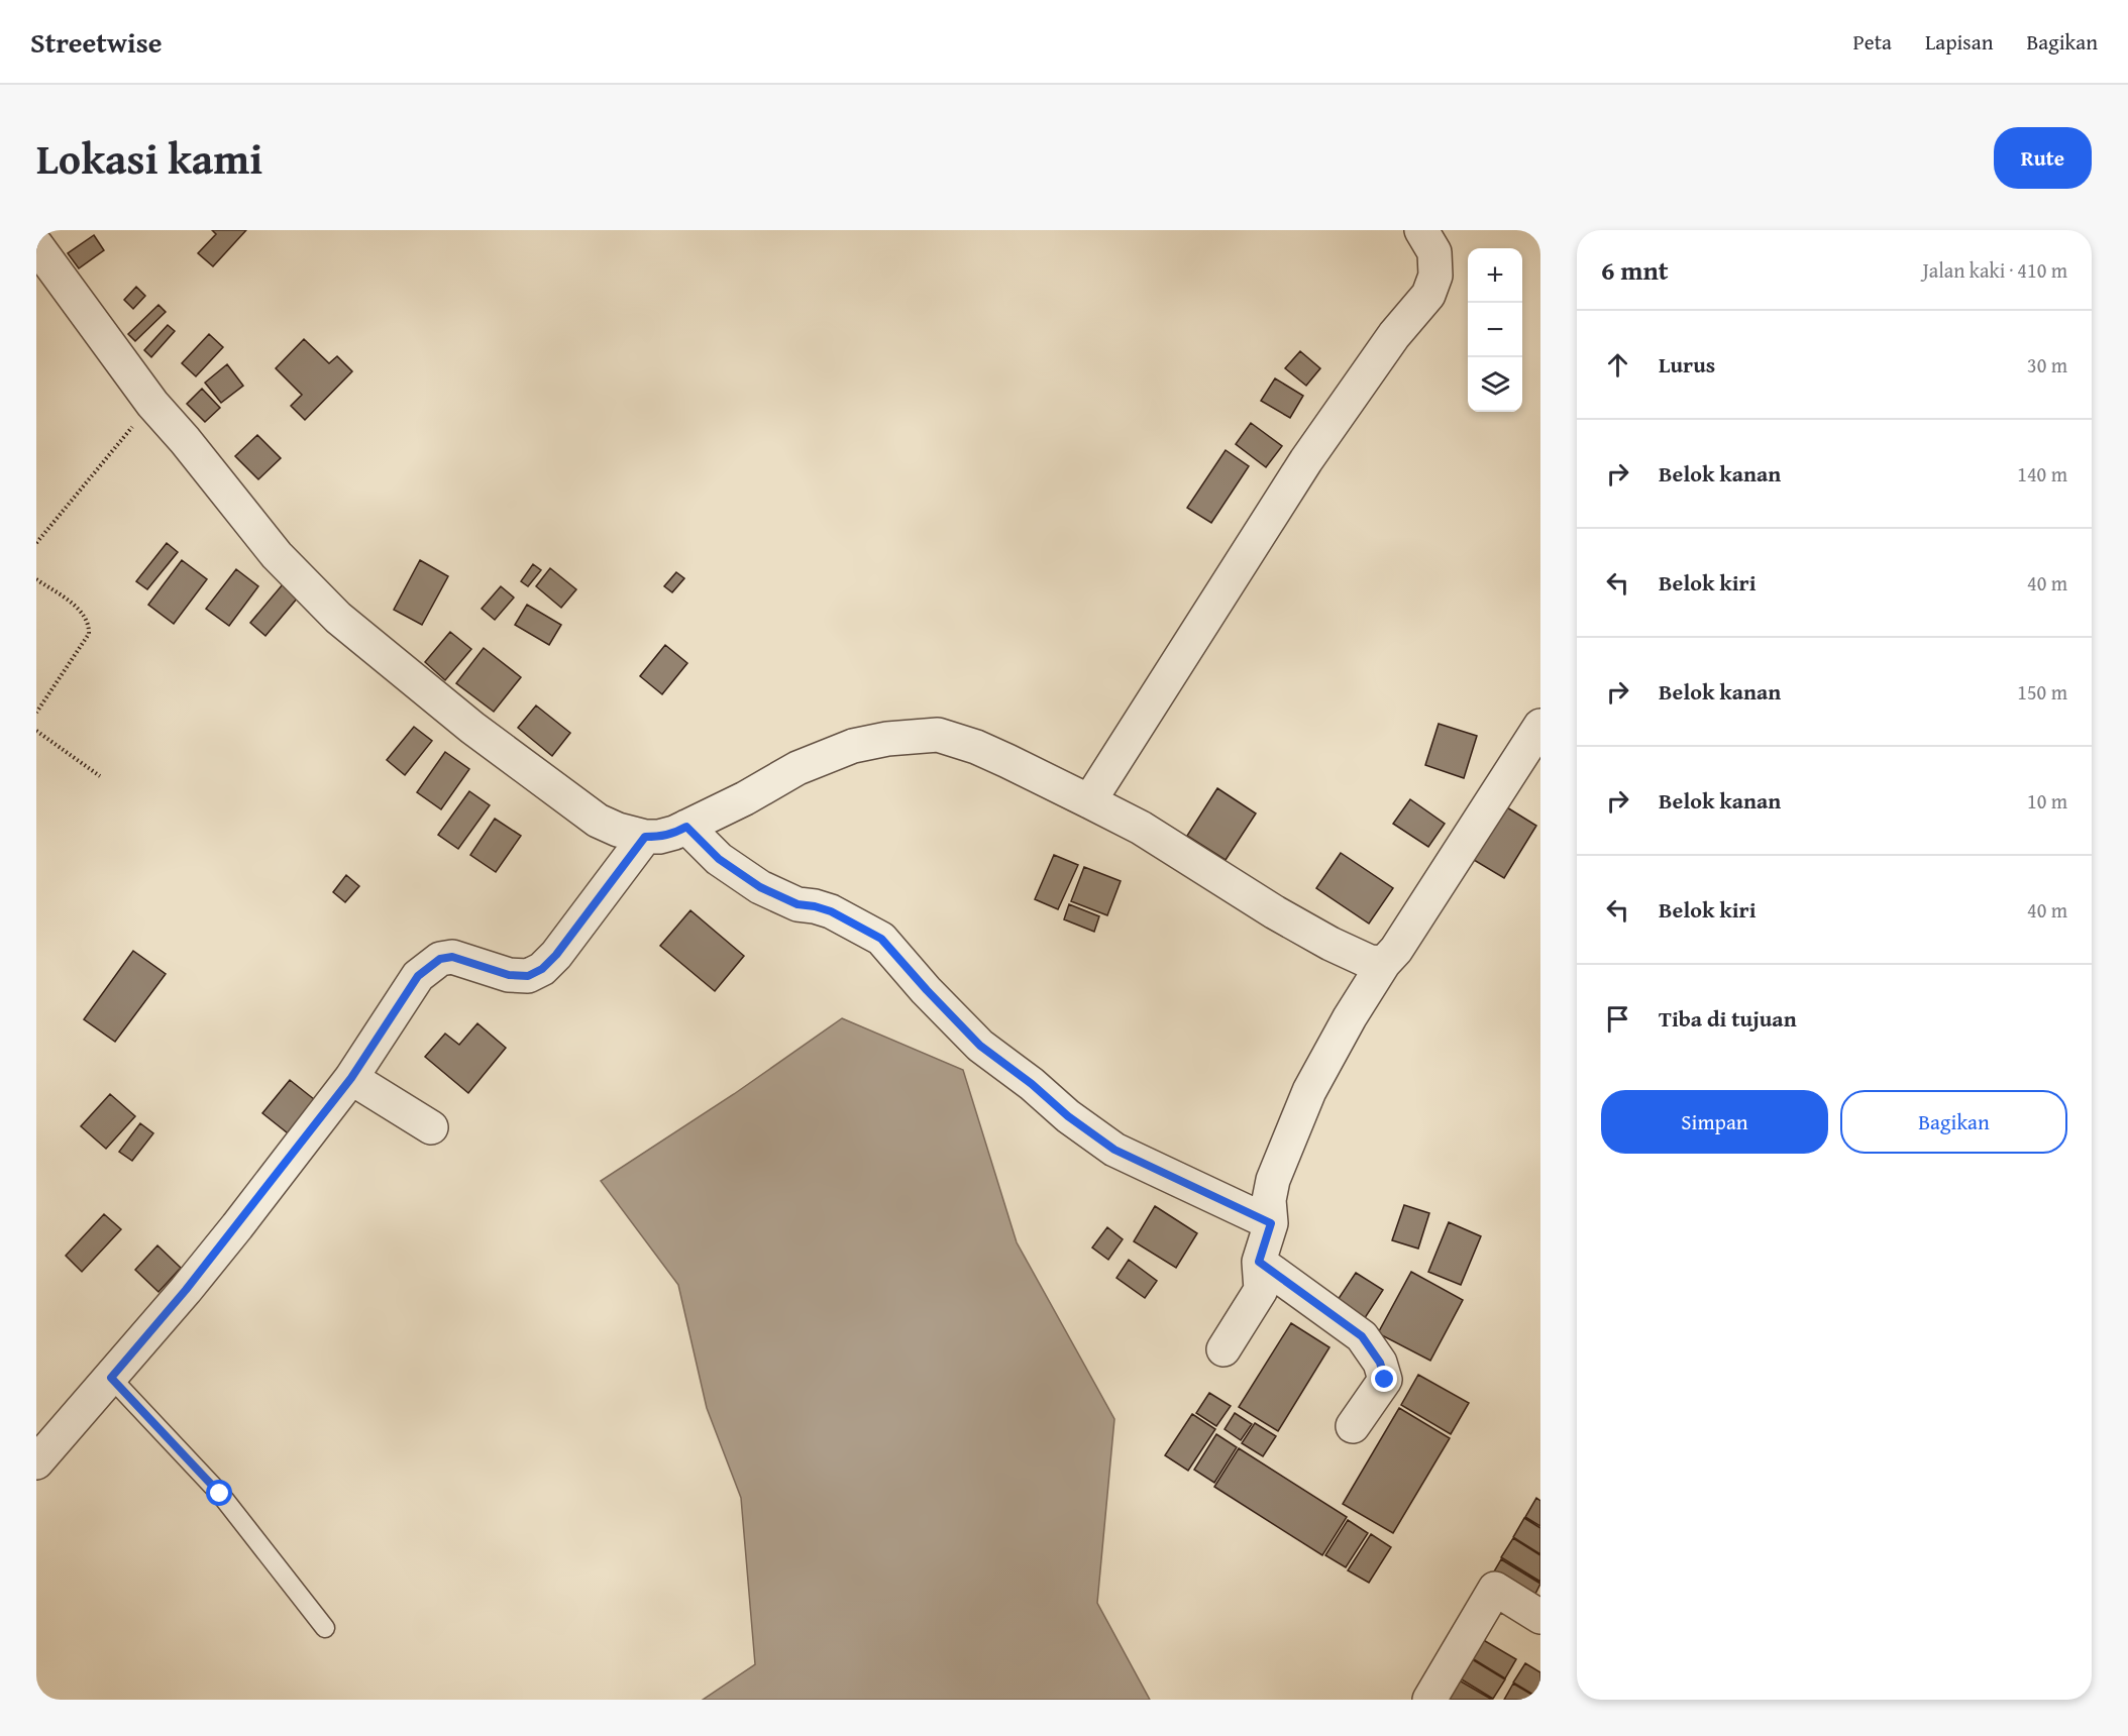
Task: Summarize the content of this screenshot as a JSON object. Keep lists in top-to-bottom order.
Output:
{
  "page": {
    "header": "Streetwise",
    "nav": ["Peta", "Lapisan", "Bagikan"],
    "title": "Lokasi kami",
    "buttons": [
      "Rute",
      ["Simpan", "Bagikan"]
    ],
    "heading": ["6 mnt", "Jalan kaki · 410 m"],
    "map_buttons": ["+", "−"],
    "list": [
      ["Lurus", "30 m"],
      ["Belok kanan", "140 m"],
      ["Belok kiri", "40 m"],
      ["Belok kanan", "150 m"],
      ["Belok kanan", "10 m"],
      ["Belok kiri", "40 m"],
      "Tiba di tujuan"
    ]
  }
}
